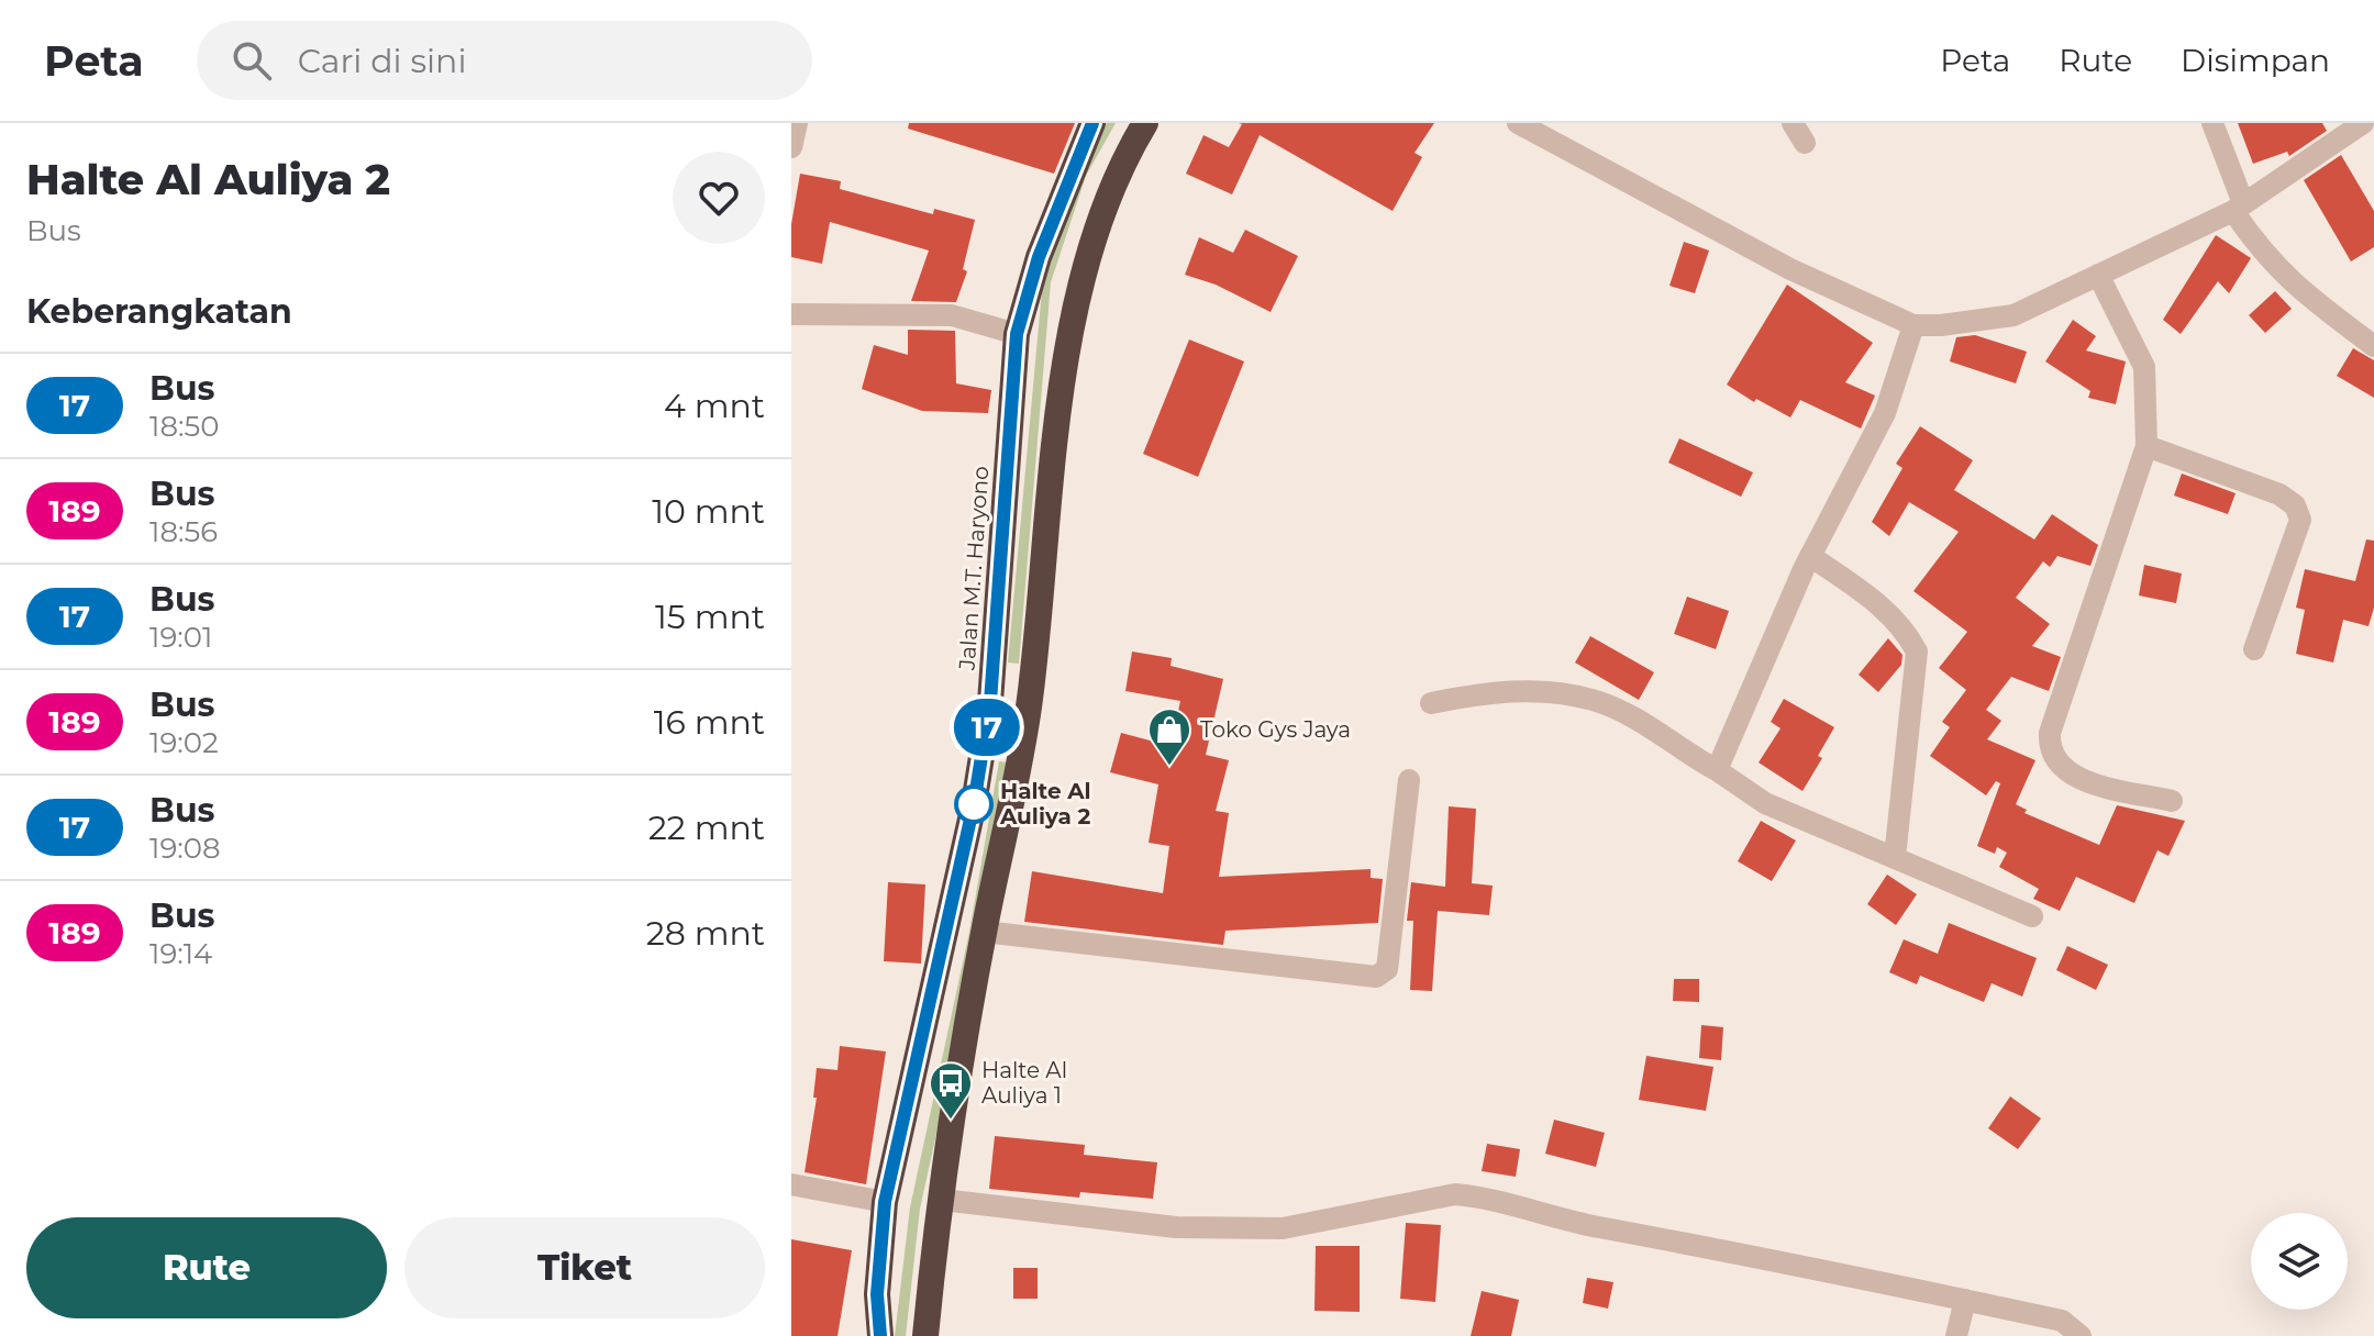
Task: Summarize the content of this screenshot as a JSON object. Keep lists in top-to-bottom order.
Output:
{
  "streets": {
    "highway": ["Jalan M.T. Haryono"]
  },
  "places": {
    "shop": ["Toko Gys Jaya"],
    "other": ["Halte Al Auliya 2"],
    "bus stop": ["Halte Al Auliya 1"]
  },
  "lines": ["bus line 17"],
  "page": {
    "header": "Peta",
    "search": "Cari di sini",
    "nav": ["Peta", "Rute", "Disimpan"],
    "heading": [
      ["Halte Al Auliya 2", "Bus"],
      "Keberangkatan"
    ],
    "on_map": "17",
    "list": [
      {
        "mark": "17",
        "name": "Bus",
        "note": "18:50",
        "value": "4 mnt"
      },
      {
        "mark": "189",
        "name": "Bus",
        "note": "18:56",
        "value": "10 mnt"
      },
      {
        "mark": "17",
        "name": "Bus",
        "note": "19:01",
        "value": "15 mnt"
      },
      {
        "mark": "189",
        "name": "Bus",
        "note": "19:02",
        "value": "16 mnt"
      },
      {
        "mark": "17",
        "name": "Bus",
        "note": "19:08",
        "value": "22 mnt"
      },
      {
        "mark": "189",
        "name": "Bus",
        "note": "19:14",
        "value": "28 mnt"
      }
    ],
    "buttons": ["Rute", "Tiket"]
  }
}
